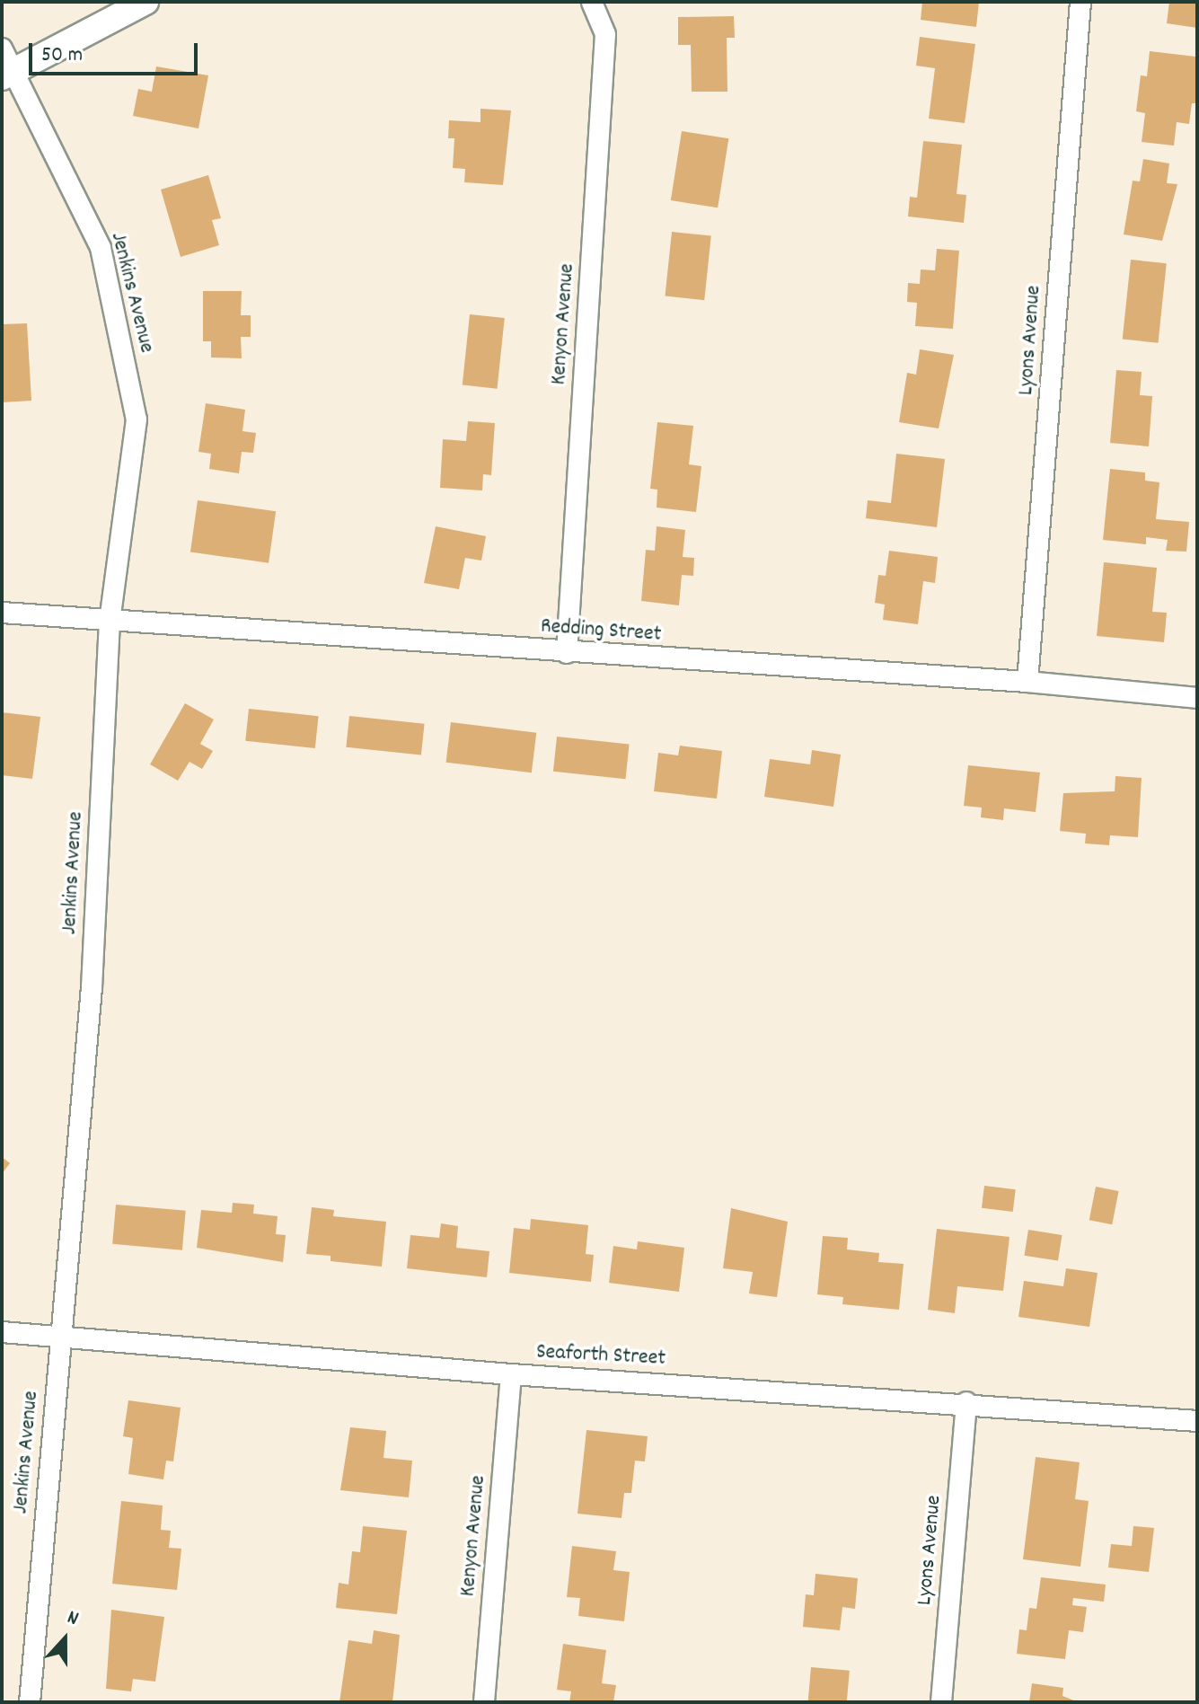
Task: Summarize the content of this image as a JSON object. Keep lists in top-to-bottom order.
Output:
{
  "streets": {
    "street": [
      "Jenkins Avenue",
      "Kenyon Avenue",
      "Lyons Avenue",
      "Redding Street",
      "Seaforth Street"
    ]
  },
  "crossings": [
    ["Jenkins Avenue", "Redding Street"],
    ["Jenkins Avenue", "Seaforth Street"],
    ["Kenyon Avenue", "Redding Street"],
    ["Kenyon Avenue", "Seaforth Street"],
    ["Lyons Avenue", "Redding Street"],
    ["Lyons Avenue", "Seaforth Street"]
  ],
  "scale_bar": "50 m",
  "north": "top"
}
